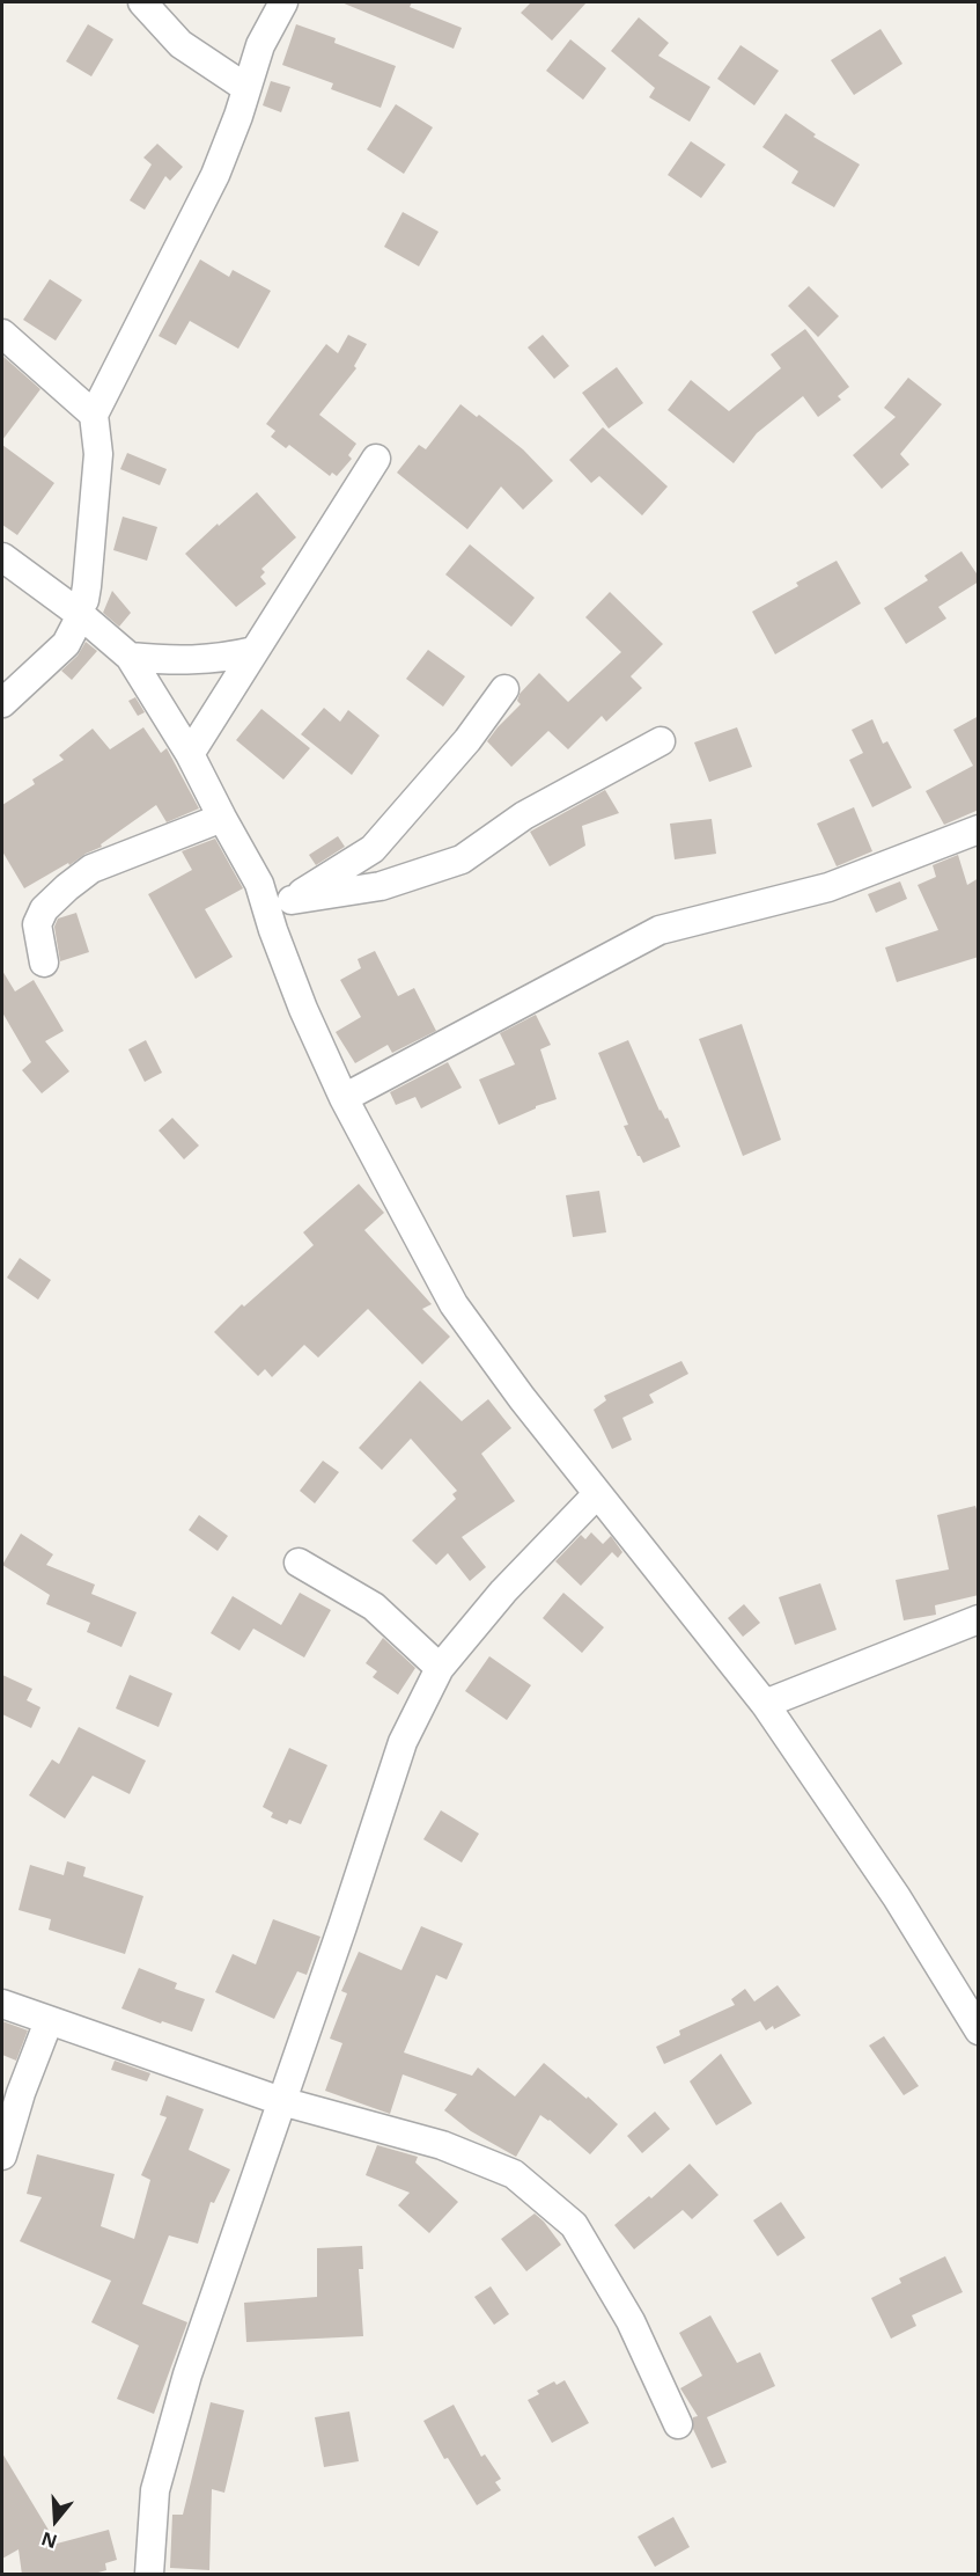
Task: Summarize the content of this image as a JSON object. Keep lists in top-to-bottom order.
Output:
{
  "north": "bottom"
}
